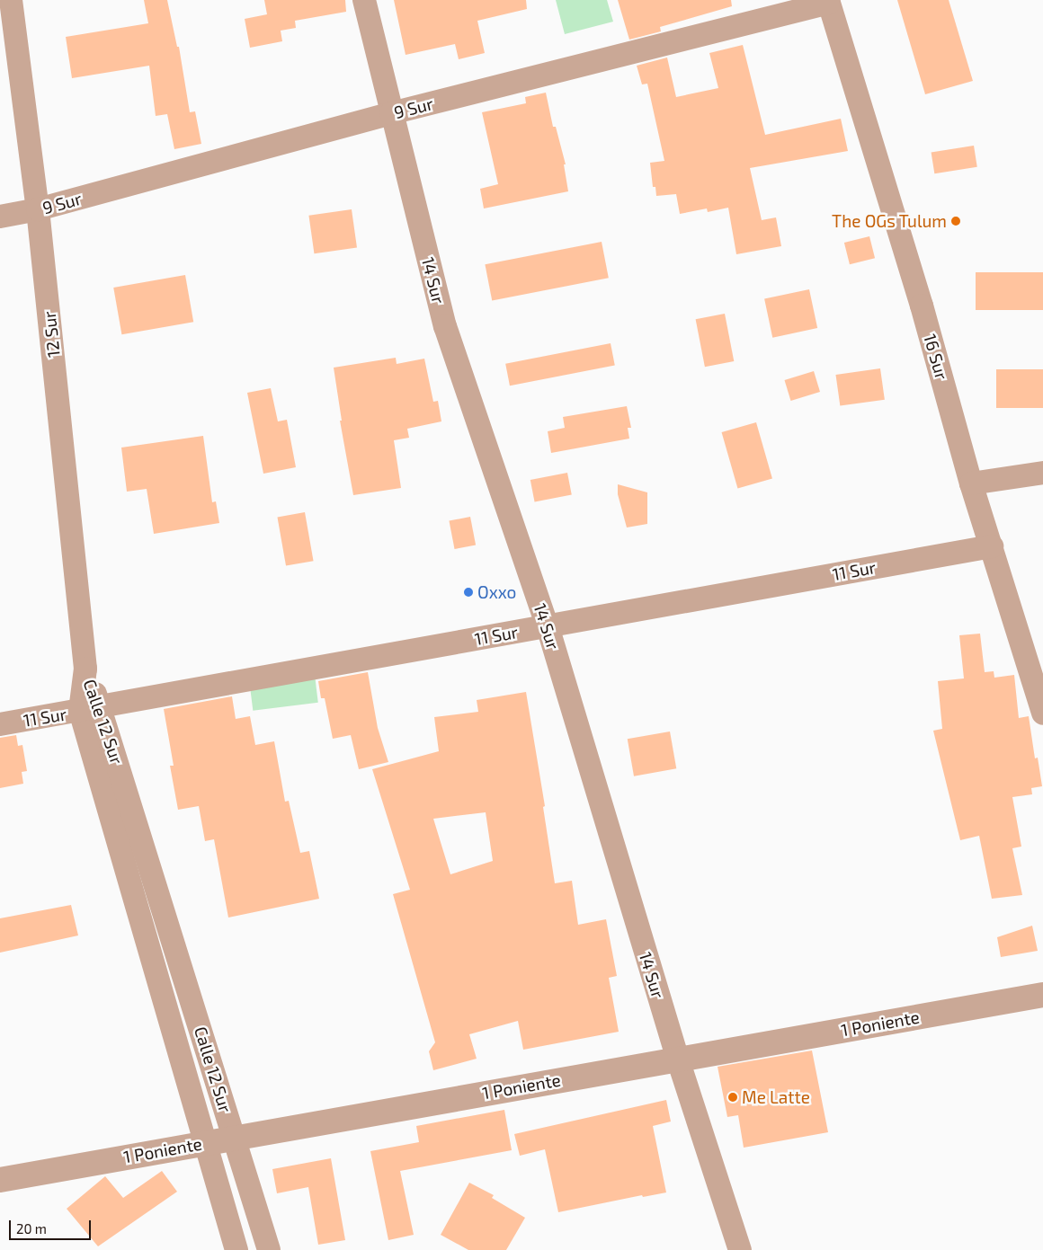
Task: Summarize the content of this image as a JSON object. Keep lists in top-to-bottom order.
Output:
{
  "streets": {
    "street": [
      "9 Sur",
      "14 Sur",
      "12 Sur",
      "16 Sur",
      "11 Sur",
      "Calle 12 Sur",
      "1 Poniente"
    ]
  },
  "crossings": [
    ["9 Sur", "14 Sur"],
    ["9 Sur", "12 Sur"],
    ["9 Sur", "16 Sur"],
    ["14 Sur", "11 Sur"],
    ["14 Sur", "1 Poniente"],
    ["12 Sur", "Calle 12 Sur"],
    ["16 Sur", "11 Sur"],
    ["11 Sur", "Calle 12 Sur"],
    ["Calle 12 Sur", "1 Poniente"]
  ],
  "places": ["The OGs Tulum", "Oxxo", "Me Latte"],
  "scale_bar": "20 m"
}
